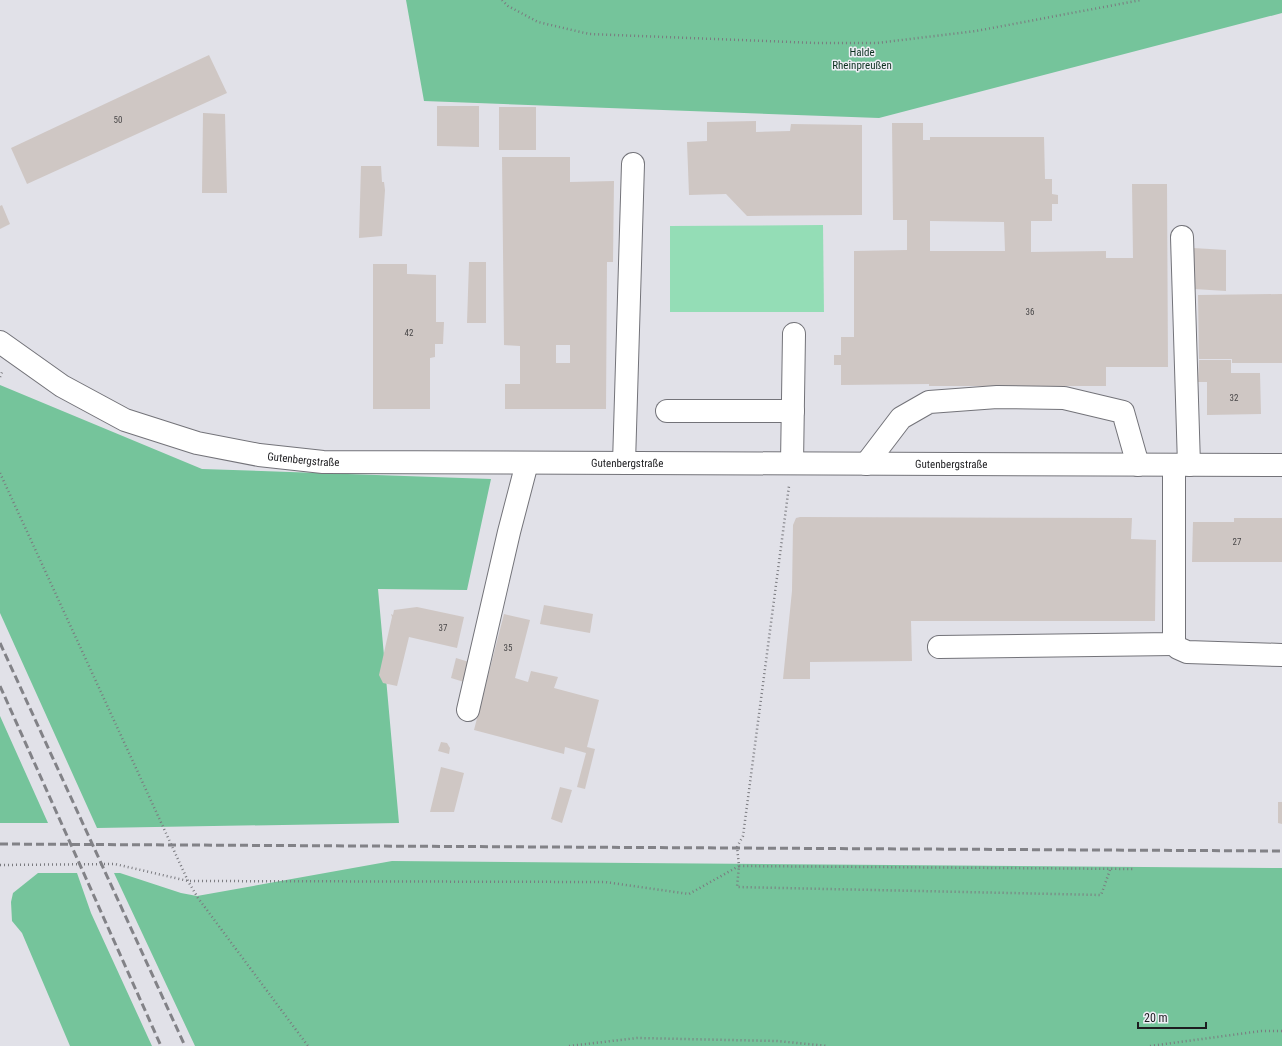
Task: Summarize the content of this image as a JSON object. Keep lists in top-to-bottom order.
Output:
{
  "streets": {
    "street": ["Gutenbergstraße"]
  },
  "parks": ["Halde Rheinpreußen"],
  "house_numbers": [
    "50",
    "36",
    "42",
    "32",
    "27",
    "37",
    "35"
  ],
  "scale_bar": "20 m"
}
